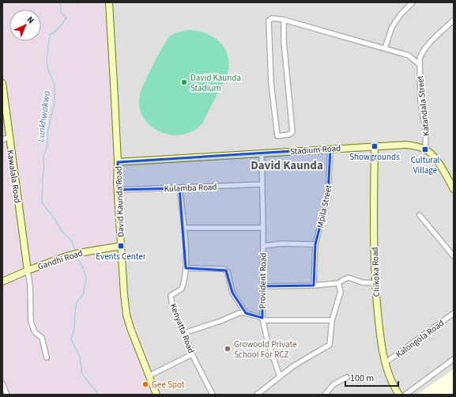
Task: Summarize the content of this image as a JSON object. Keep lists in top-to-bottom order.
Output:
{
  "streets": {
    "street": [
      "Katandala Street",
      "Stadium Road",
      "Kawalala Road",
      "Kulamba Road",
      "David Kaunda Road",
      "Mpila Street",
      "Gandhi Road",
      "Chikoka Road",
      "Provident Road",
      "Kenyatta Road",
      "Kalongola Road"
    ]
  },
  "crossings": [
    ["Katandala Street", "Stadium Road"],
    ["Stadium Road", "David Kaunda Road"],
    ["Stadium Road", "Mpila Street"],
    ["Stadium Road", "Chikoka Road"],
    ["Stadium Road", "Provident Road"],
    ["Kawalala Road", "Gandhi Road"],
    ["Kulamba Road", "David Kaunda Road"],
    ["Kulamba Road", "Provident Road"],
    ["Kulamba Road", "Kenyatta Road"],
    ["David Kaunda Road", "Gandhi Road"],
    ["Chikoka Road", "Kalongola Road"]
  ],
  "districts": ["David Kaunda"],
  "water": ["Lunkhwakwa"],
  "places": {
    "other": ["David Kaunda Stadium", "Growoold Private School For RCZ", "Gee Spot"],
    "transit": ["Showgrounds", "Cultural Village", "Events Center"]
  },
  "scale_bar": "100 m",
  "north": "top right"
}
